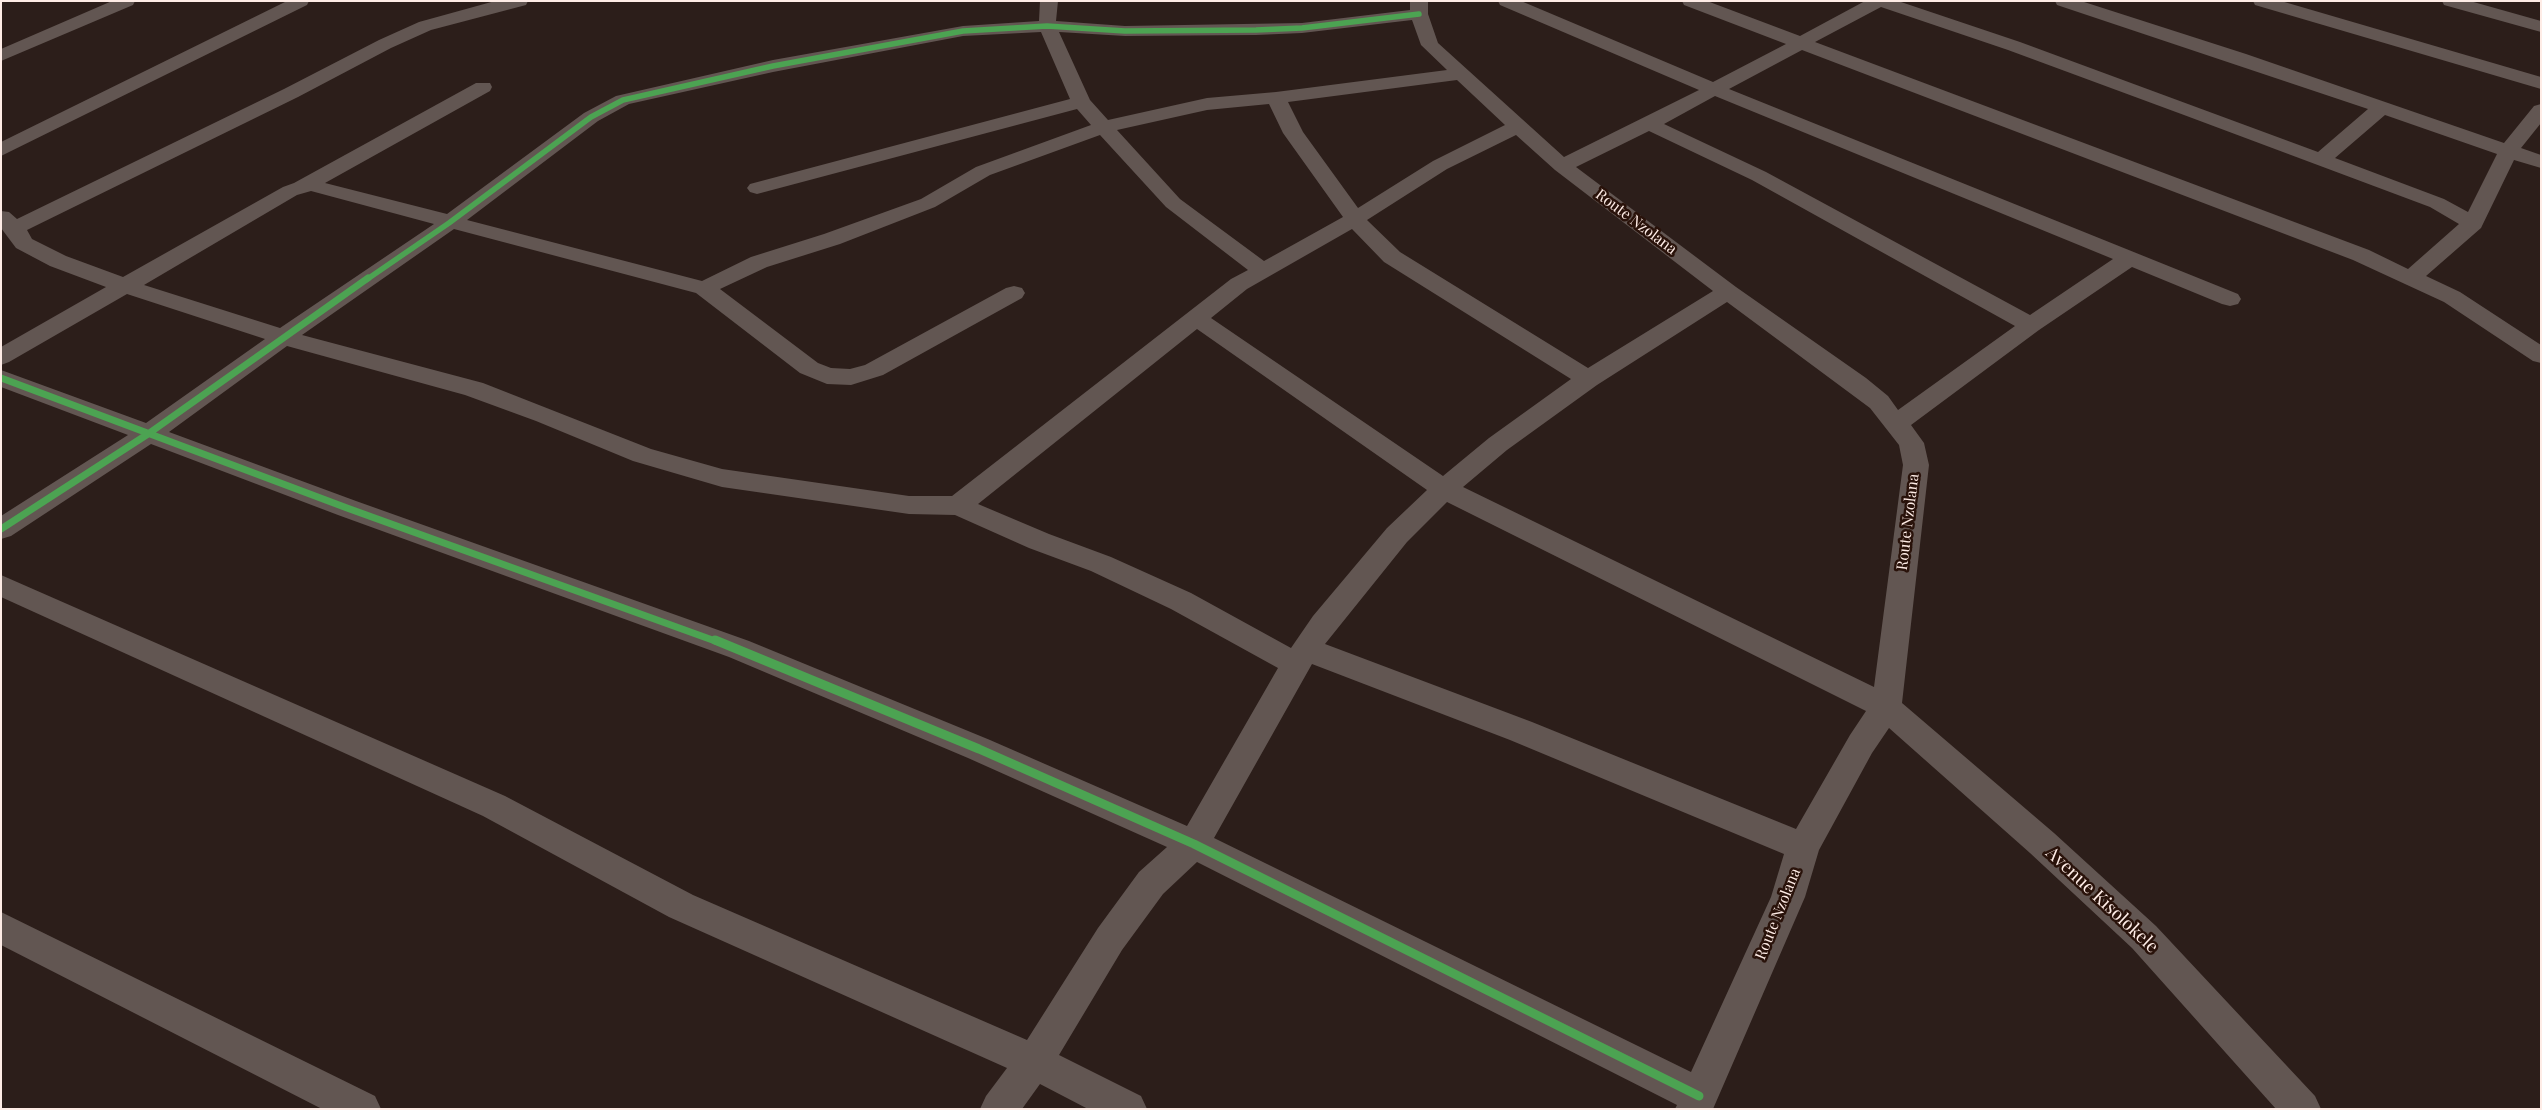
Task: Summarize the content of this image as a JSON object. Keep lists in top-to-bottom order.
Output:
{
  "streets": {
    "street": ["Route Nzolana", "Avenue Kisolokele"]
  },
  "crossings": [
    ["Route Nzolana", "Avenue Kisolokele"]
  ]
}
